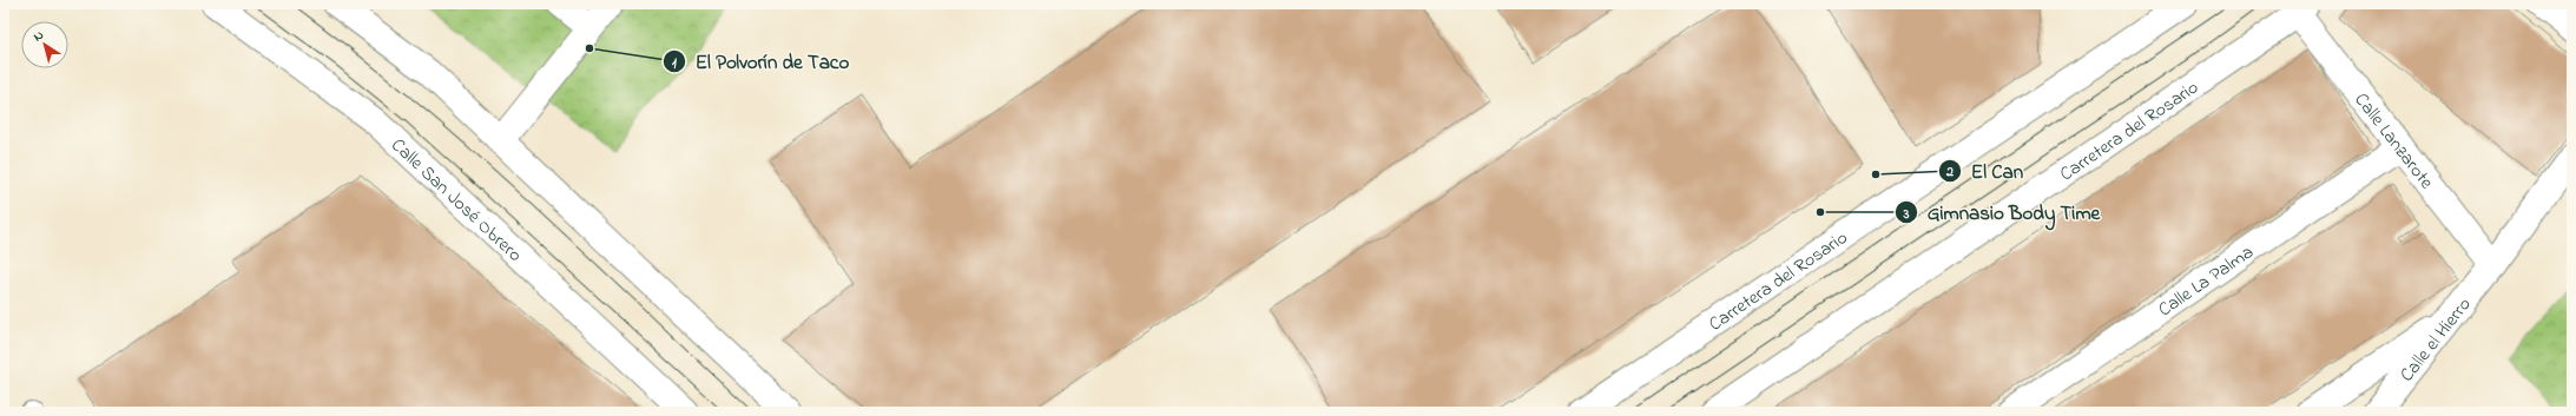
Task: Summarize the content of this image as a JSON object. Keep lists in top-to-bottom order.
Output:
{
  "streets": {
    "street": [
      "Carretera del Rosario",
      "Calle Lanzarote",
      "Calle San José Obrero",
      "Calle La Palma",
      "Calle el Hierro"
    ]
  },
  "crossings": [
    ["Carretera del Rosario", "Calle Lanzarote"],
    ["Calle Lanzarote", "Calle La Palma"],
    ["Calle Lanzarote", "Calle el Hierro"]
  ],
  "places": ["El Polvorín de Taco", "El Can", "Gimnasio Body Time"],
  "north": "top left"
}
